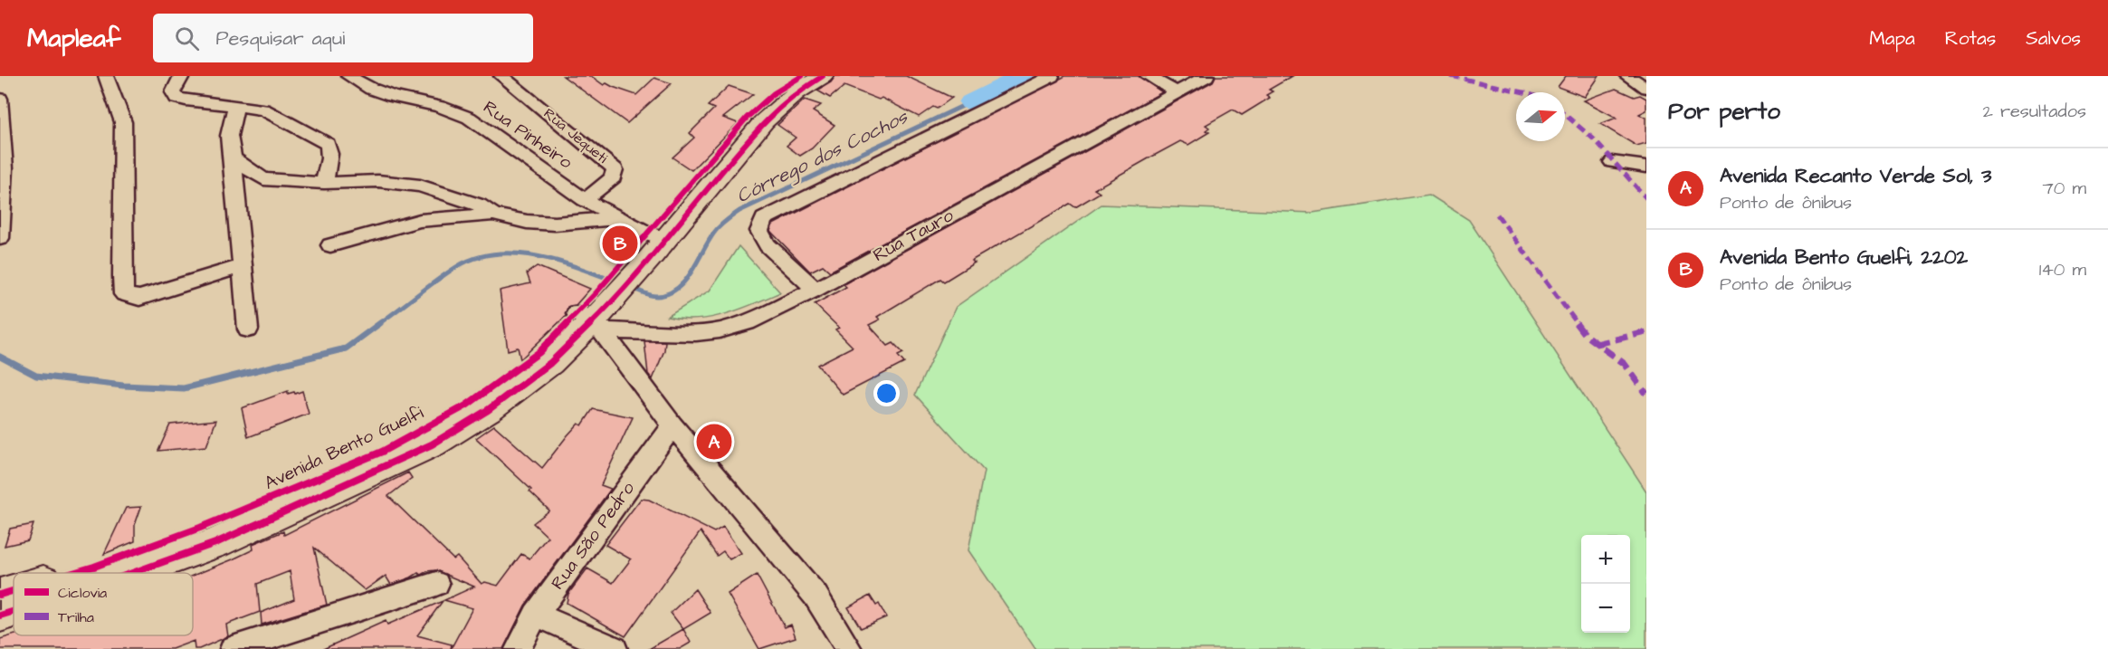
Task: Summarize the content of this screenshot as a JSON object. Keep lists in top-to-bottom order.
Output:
{
  "streets": {
    "main road": ["Avenida Bento Guelfi"],
    "street": [
      "Rua Pinheiro",
      "Rua Jequeti",
      "Rua Tauro",
      "Rua São Pedro"
    ]
  },
  "crossings": [
    ["Rua Pinheiro", "Rua Jequeti"],
    ["Rua Pinheiro", "Avenida Bento Guelfi"],
    ["Rua Tauro", "Avenida Bento Guelfi"]
  ],
  "water": ["Córrego dos Cochos"],
  "legend": ["Ciclovia", "Trilha"],
  "north": "right",
  "page": {
    "header": "Mapleaf",
    "search": "Pesquisar aqui",
    "nav": ["Mapa", "Rotas", "Salvos"],
    "heading": ["Por perto", "2 resultados"],
    "list": [
      {
        "mark": "A",
        "name": "Avenida Recanto Verde Sol, 3",
        "note": "Ponto de ônibus",
        "value": "70 m"
      },
      {
        "mark": "B",
        "name": "Avenida Bento Guelfi, 2202",
        "note": "Ponto de ônibus",
        "value": "140 m"
      }
    ],
    "pins": ["B", "A"],
    "map_buttons": ["+", "−"]
  }
}
